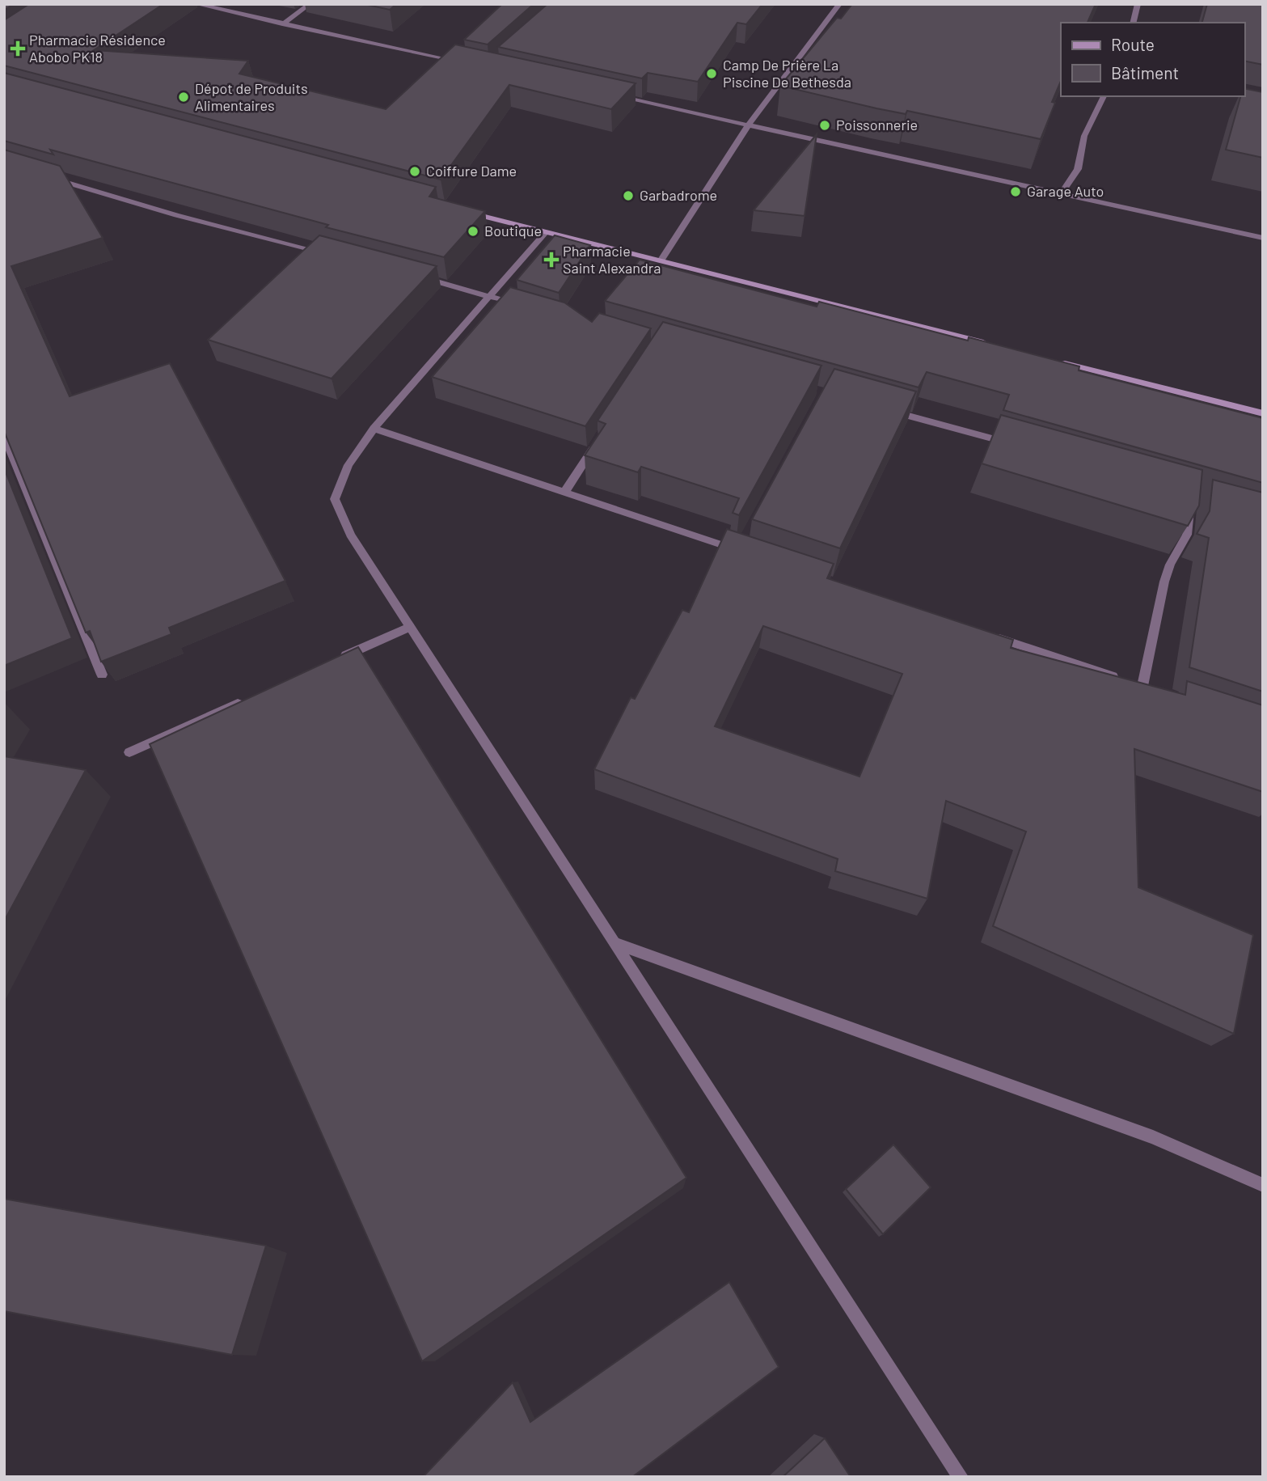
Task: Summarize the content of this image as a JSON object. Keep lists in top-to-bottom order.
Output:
{
  "places": {
    "health": ["Pharmacie Résidence Abobo PK18", "Pharmacie Saint Alexandra"],
    "other": [
      "Camp De Prière La Piscine De Bethesda",
      "Dépot de Produits Alimentaires",
      "Poissonnerie",
      "Coiffure Dame",
      "Garage Auto",
      "Garbadrome",
      "Boutique"
    ]
  },
  "legend": ["Route", "Bâtiment"]
}
